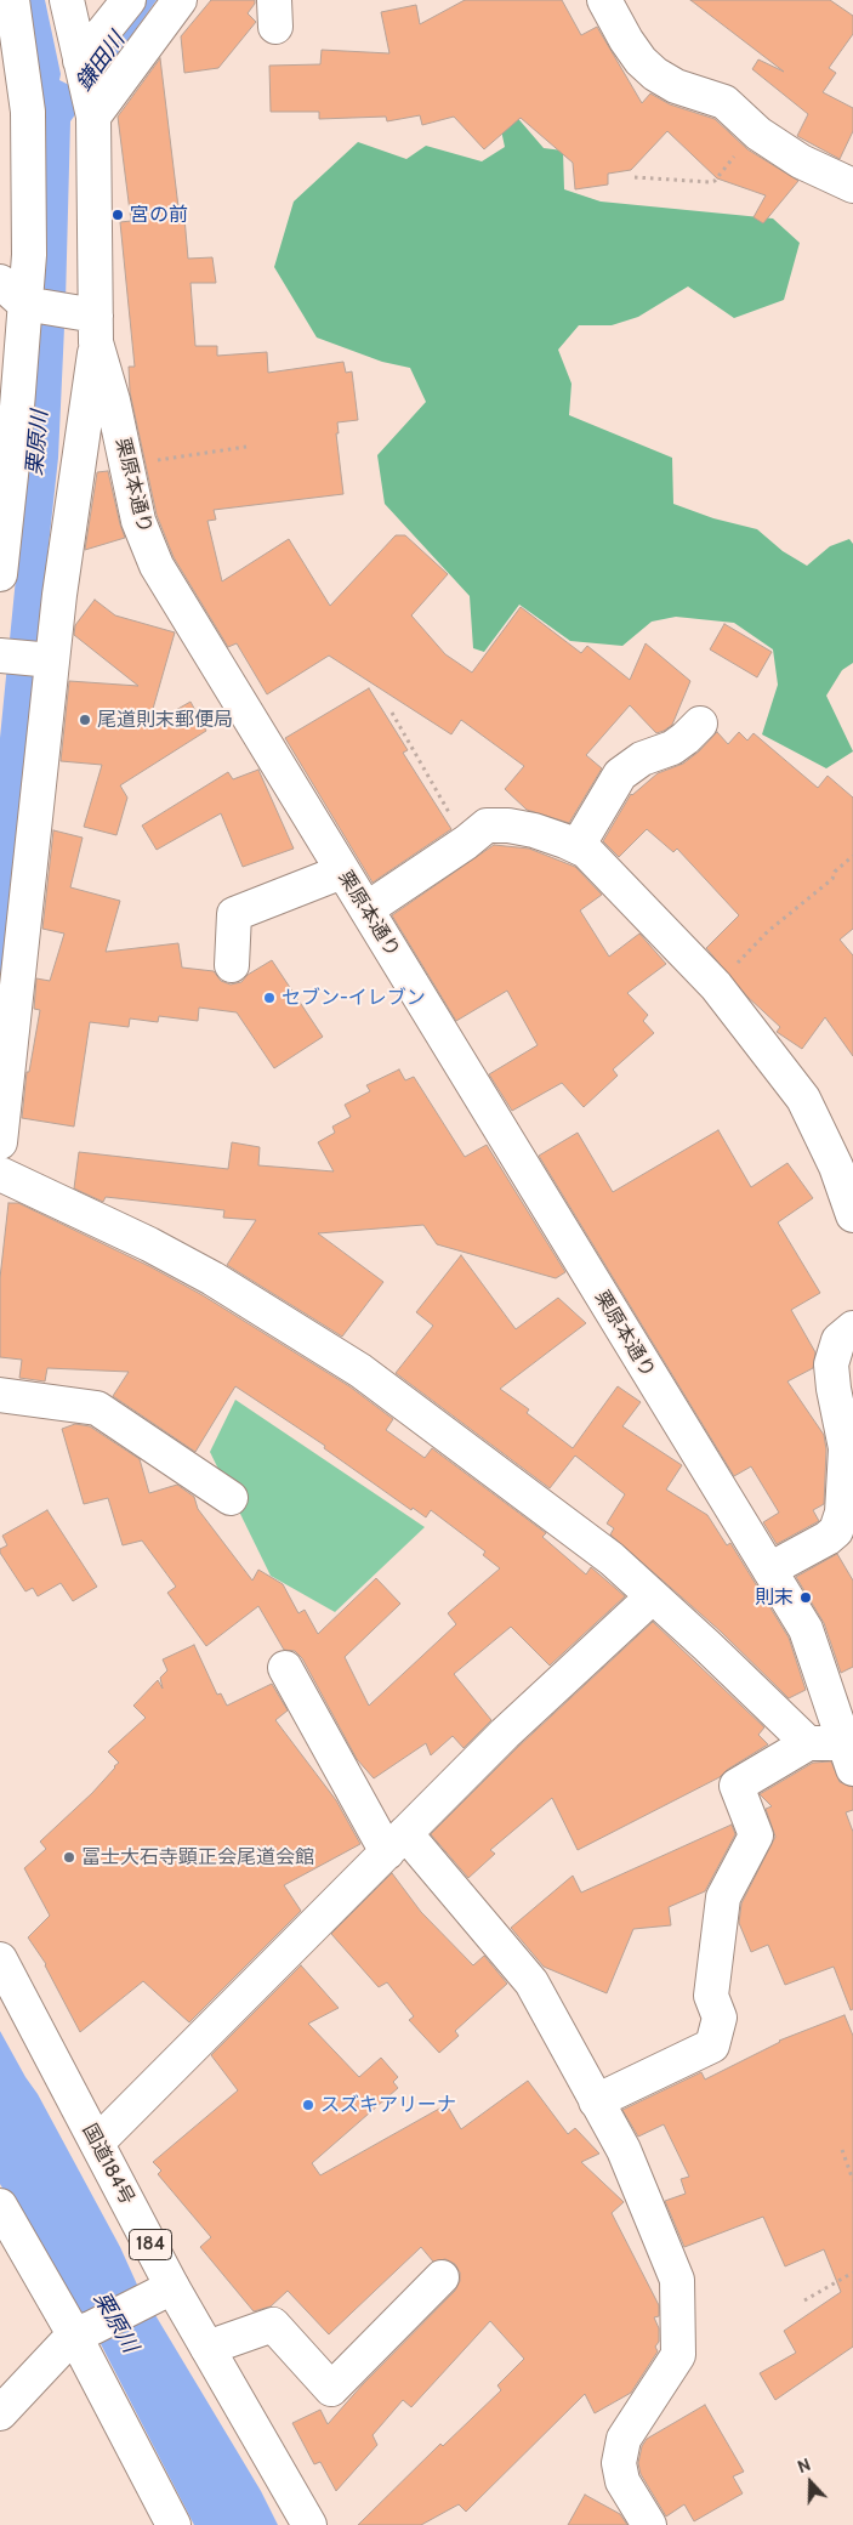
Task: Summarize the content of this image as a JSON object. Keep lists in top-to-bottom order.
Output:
{
  "streets": {
    "main road": ["栗原本通り", "国道184号", "184"]
  },
  "water": ["鎌田川", "栗原川"],
  "places": [
    "宮の前",
    "尾道則末郵便局",
    "セブン-イレブン",
    "則末",
    "冨士大石寺顕正会尾道会館",
    "スズキアリーナ"
  ],
  "north": "top"
}
